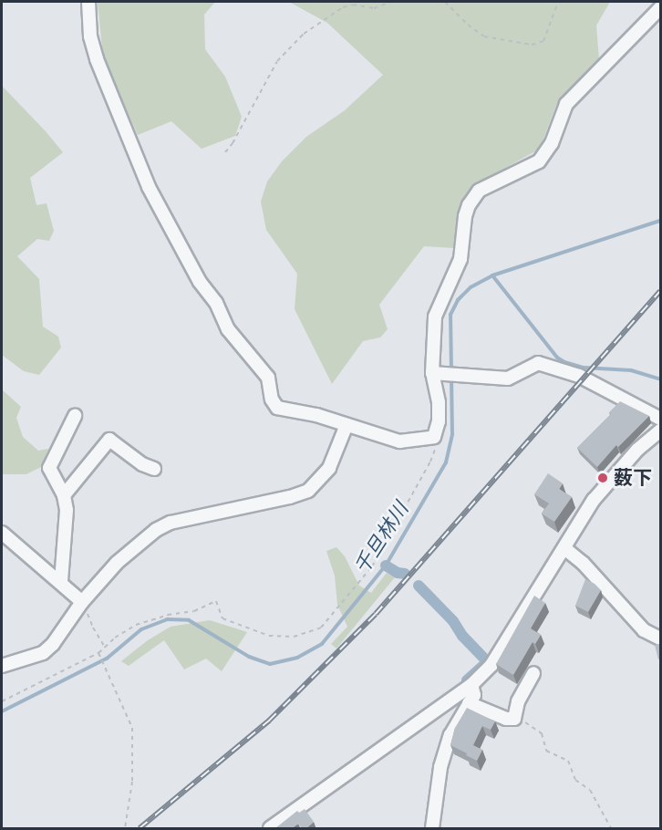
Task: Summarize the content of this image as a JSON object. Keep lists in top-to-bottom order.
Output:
{
  "water": ["千旦林川"],
  "places": ["薮下"]
}
